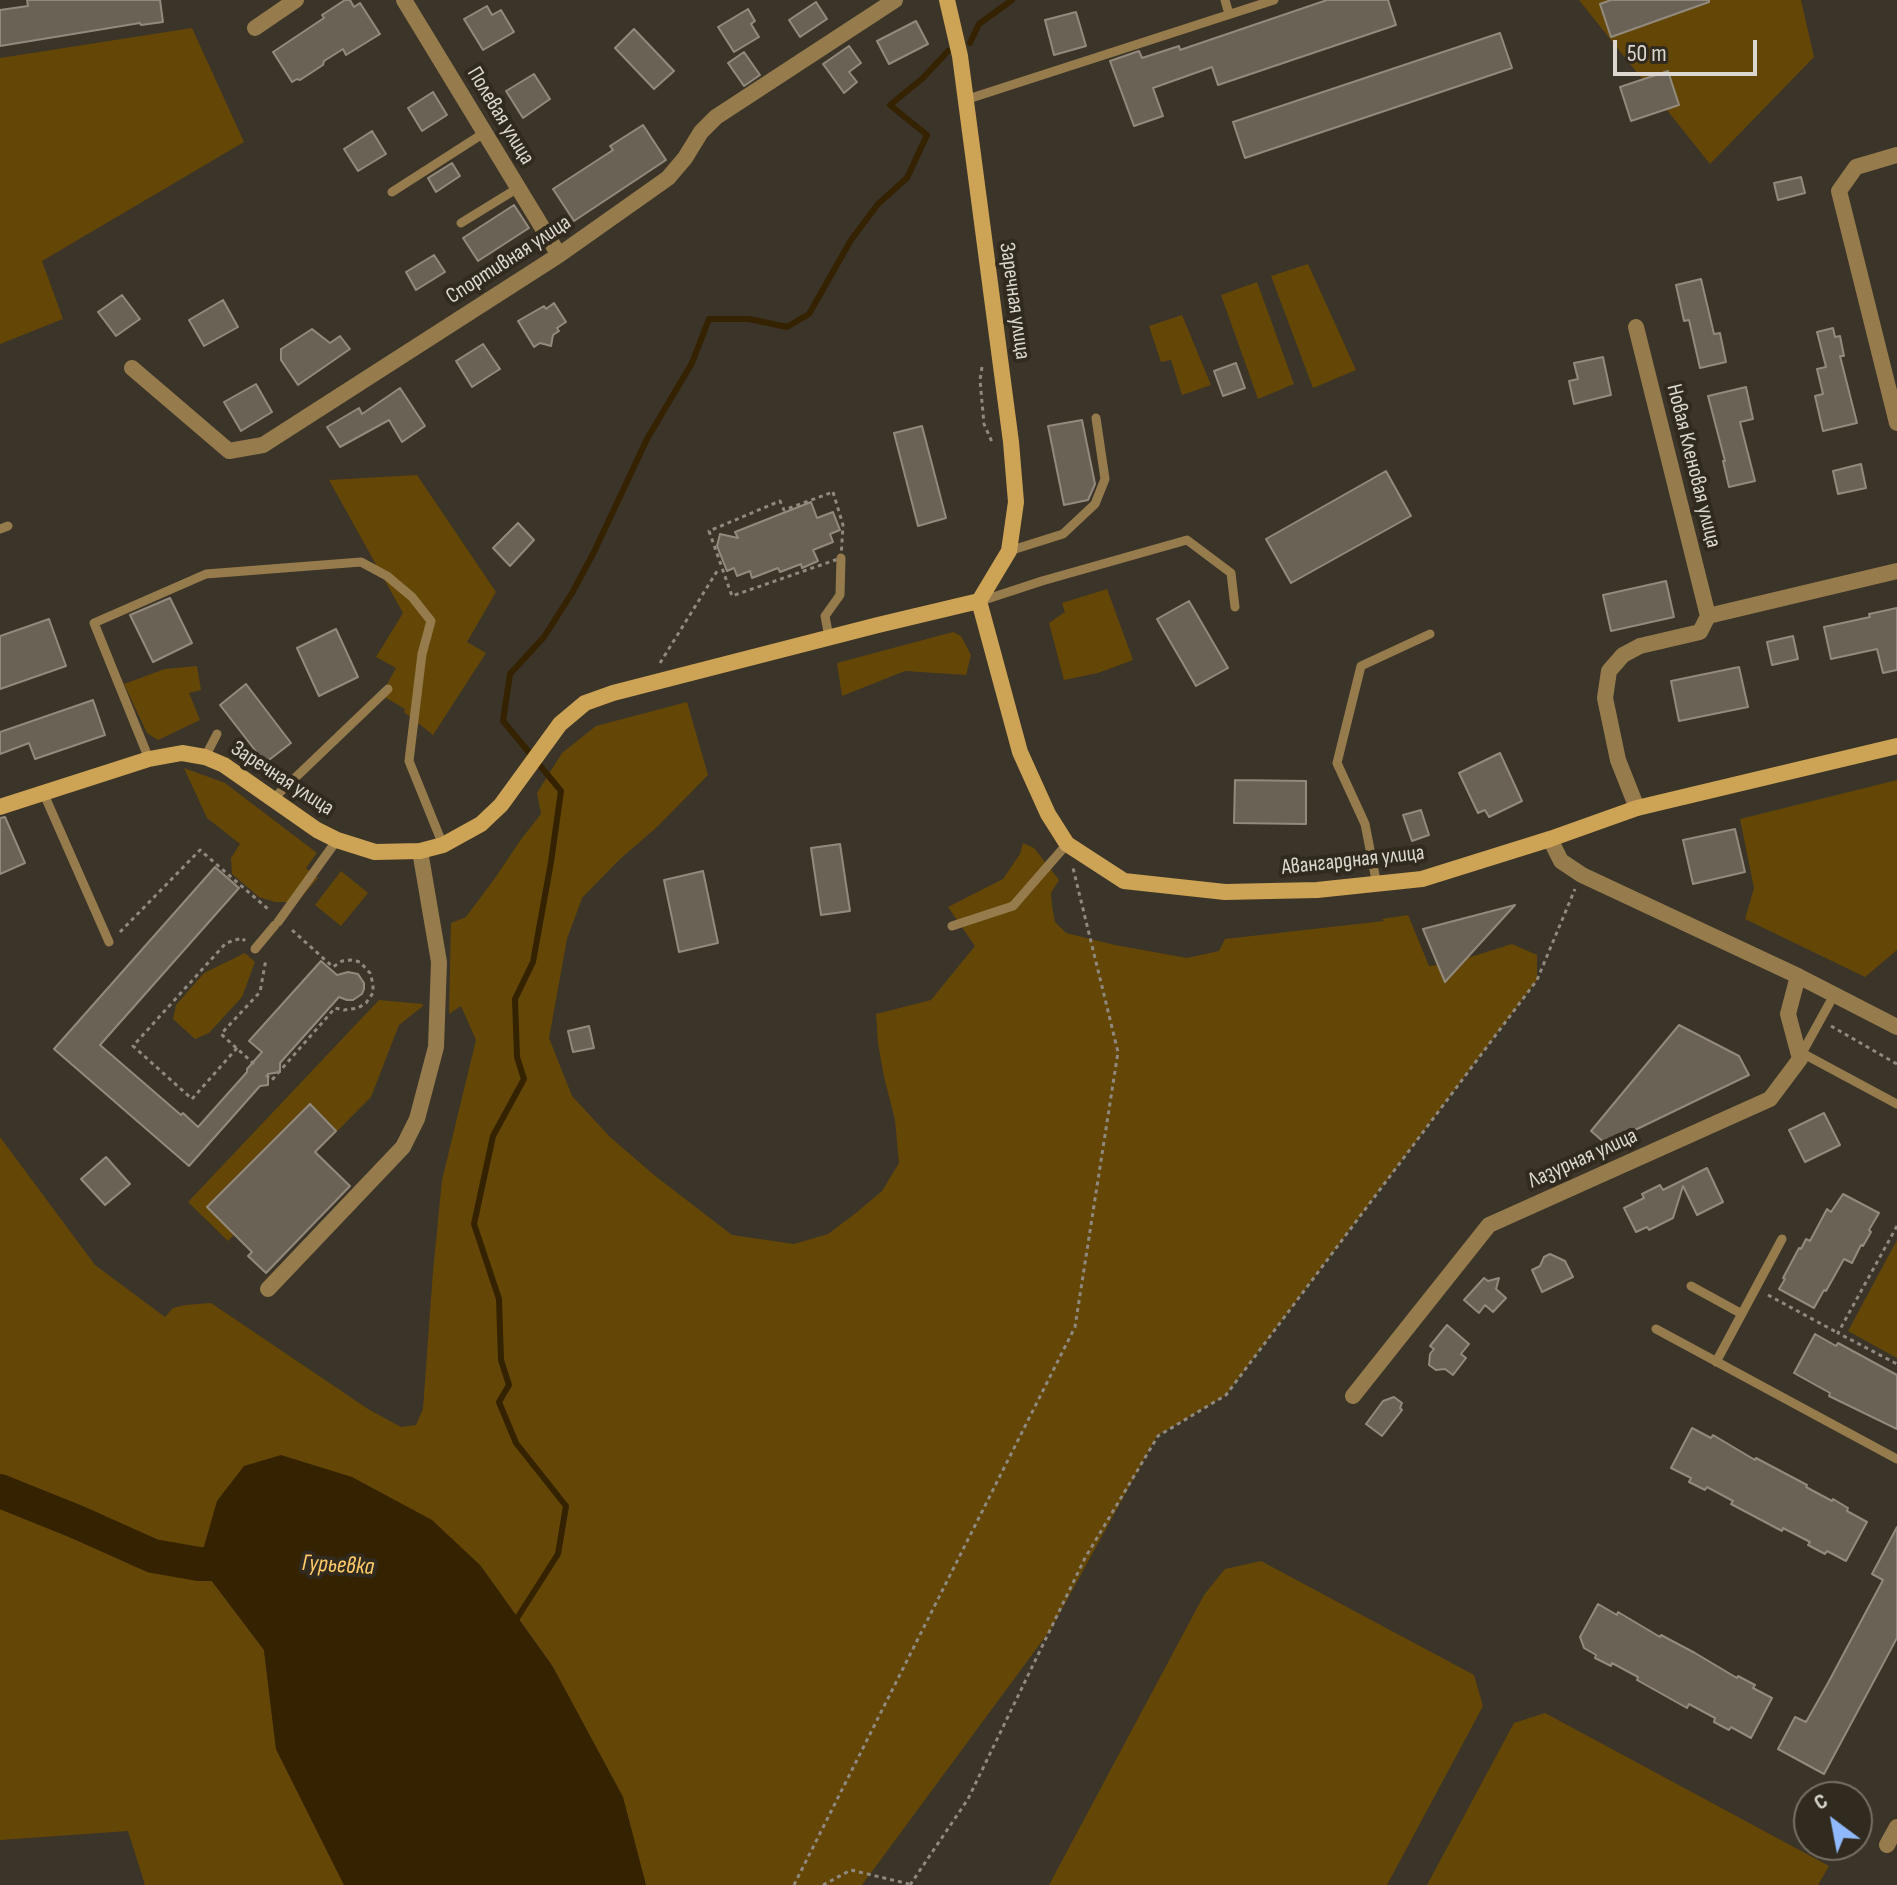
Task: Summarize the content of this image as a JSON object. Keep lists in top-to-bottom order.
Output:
{
  "streets": {
    "main road": ["Заречная улица", "Авангардная улица"],
    "street": [
      "Полевая улица",
      "Спортивная улица",
      "Новая Кленовая улица",
      "Лазурная улица"
    ]
  },
  "crossings": [
    ["Полевая улица", "Спортивная улица"],
    ["Заречная улица", "Авангардная улица"]
  ],
  "water": ["Гурьевка"],
  "scale_bar": "50 m",
  "north": "top left"
}
